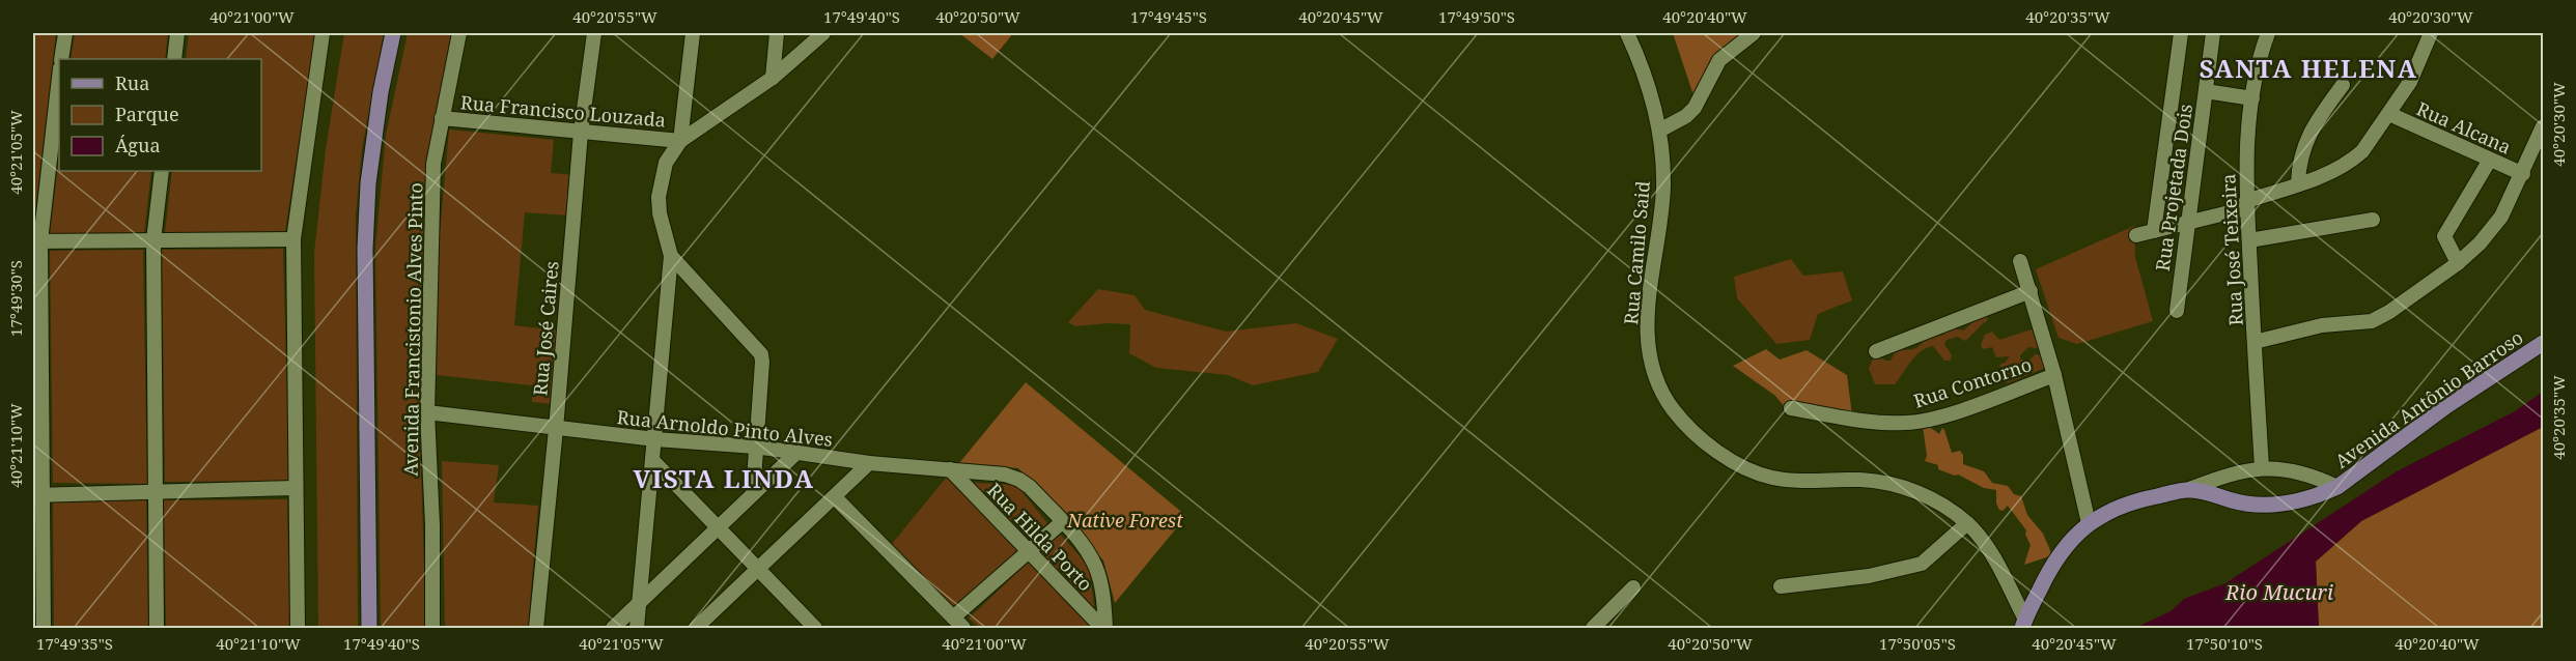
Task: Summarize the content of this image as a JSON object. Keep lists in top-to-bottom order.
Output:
{
  "streets": {
    "main road": ["Avenida Antônio Barroso"],
    "street": [
      "Rua Francisco Louzada",
      "Rua Alcana",
      "Rua Projetada Dois",
      "Rua José Teixeira",
      "Rua Camilo Said",
      "Rua José Caires",
      "Avenida Francistonio Alves Pinto",
      "Rua Contorno",
      "Rua Arnoldo Pinto Alves",
      "Rua Hilda Porto"
    ]
  },
  "crossings": [
    ["Rua Francisco Louzada", "Rua José Caires"],
    ["Rua Francisco Louzada", "Avenida Francistonio Alves Pinto"],
    ["Rua José Teixeira", "Avenida Antônio Barroso"],
    ["Rua José Caires", "Rua Arnoldo Pinto Alves"],
    ["Avenida Francistonio Alves Pinto", "Rua Arnoldo Pinto Alves"],
    ["Rua Arnoldo Pinto Alves", "Rua Hilda Porto"]
  ],
  "districts": ["SANTA HELENA", "VISTA LINDA"],
  "water": ["Rio Mucuri"],
  "parks": ["Native Forest"],
  "legend": ["Rua", "Parque", "Água"],
  "coordinates": [
    "40°21'00\"W",
    "40°20'55\"W",
    "17°49'40\"S",
    "40°20'50\"W",
    "17°49'45\"S",
    "40°20'45\"W",
    "17°49'50\"S",
    "40°20'40\"W",
    "40°20'35\"W",
    "40°20'30\"W",
    "40°21'05\"W",
    "17°49'30\"S",
    "40°21'10\"W",
    "17°49'35\"S",
    "17°50'05\"S",
    "17°50'10\"S"
  ]
}
